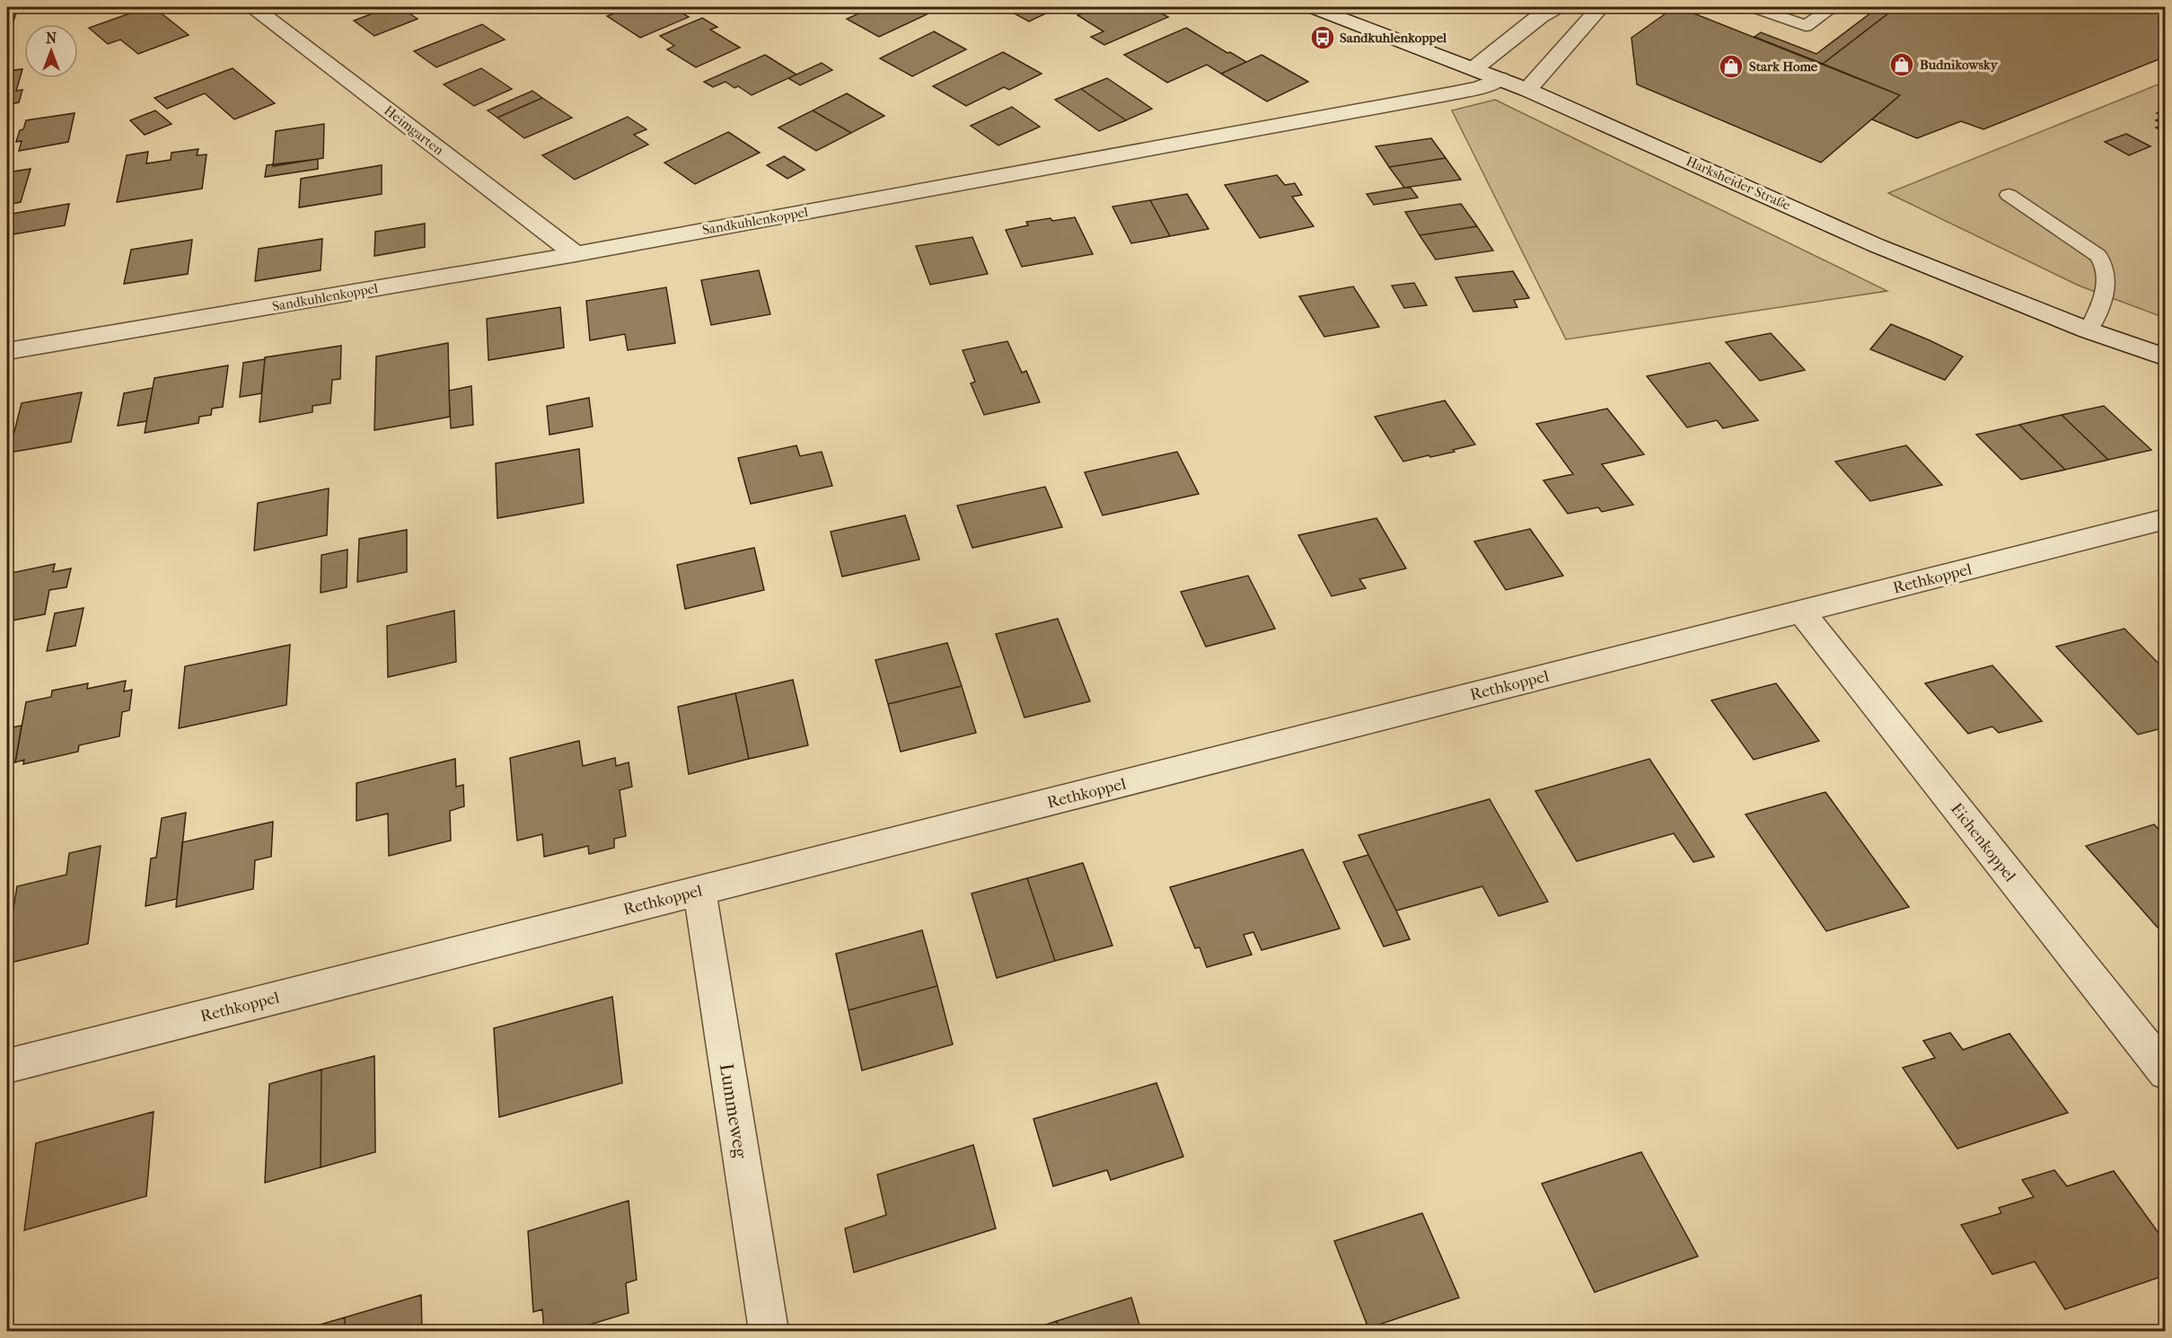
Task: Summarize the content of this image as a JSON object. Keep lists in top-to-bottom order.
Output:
{
  "streets": {
    "street": [
      "Heimgarten",
      "Harksheider Straße",
      "Sandkuhlenkoppel",
      "Rethkoppel",
      "Eichenkoppel",
      "Lummeweg"
    ]
  },
  "crossings": [
    ["Heimgarten", "Sandkuhlenkoppel"],
    ["Harksheider Straße", "Sandkuhlenkoppel"],
    ["Rethkoppel", "Eichenkoppel"],
    ["Rethkoppel", "Lummeweg"]
  ],
  "places": {
    "bus stop": ["Sandkuhlenkoppel"],
    "shop": ["Budnikowsky", "Stark Home"]
  },
  "north": "top"
}
